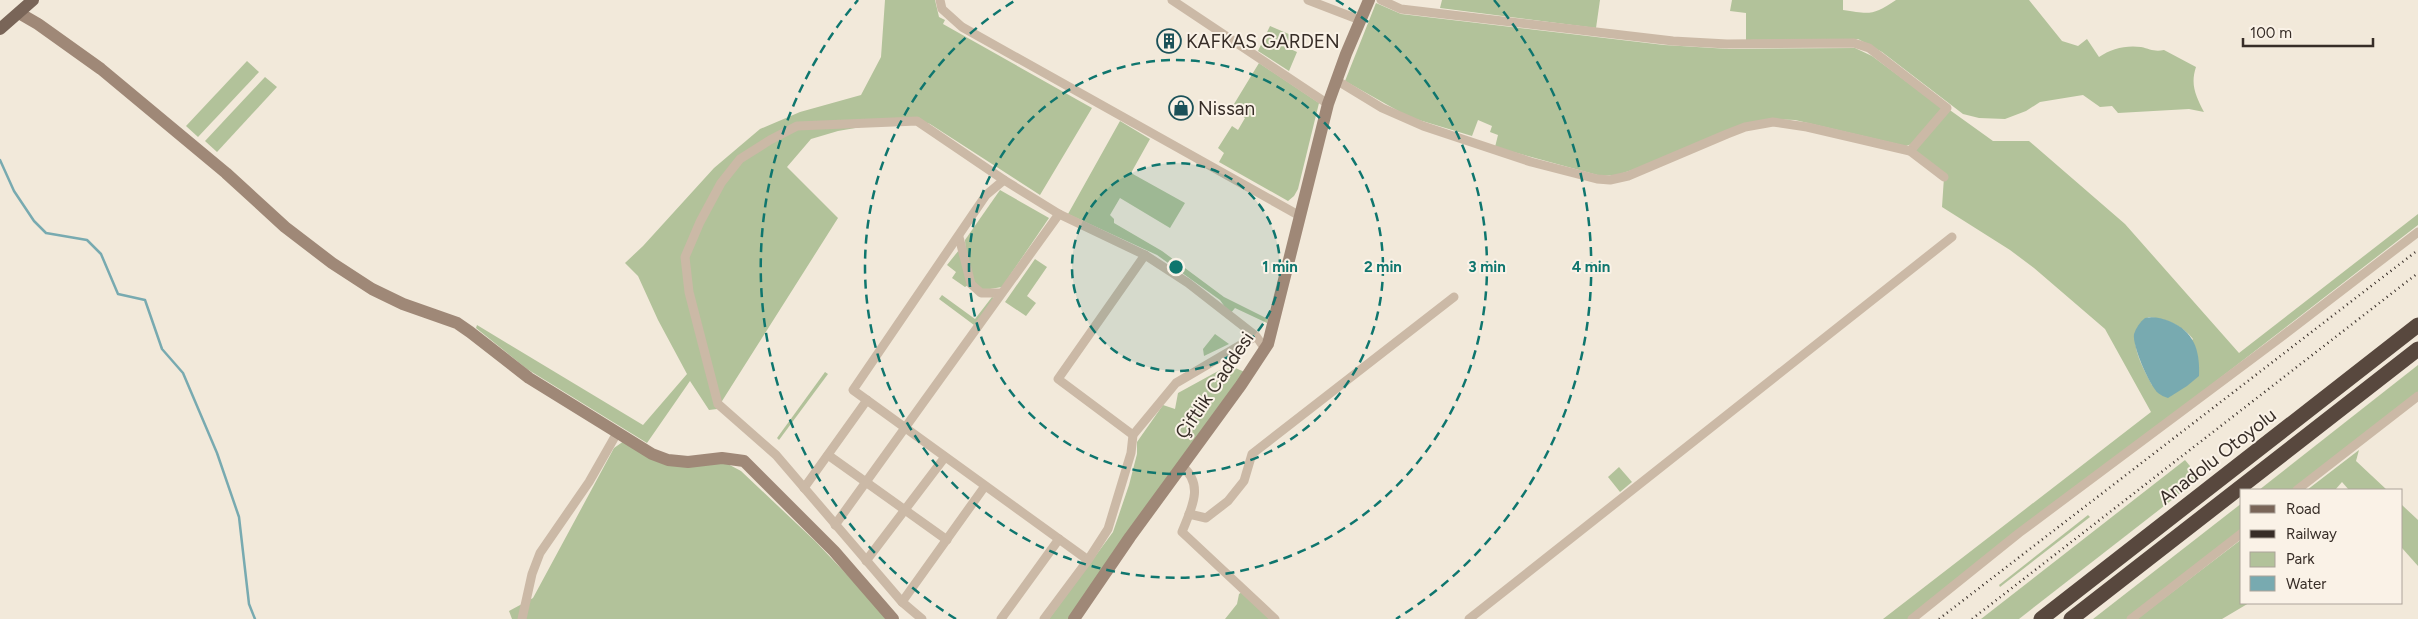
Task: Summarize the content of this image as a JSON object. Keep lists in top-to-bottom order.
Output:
{
  "streets": {
    "highway": ["Anadolu Otoyolu"],
    "street": ["Çiftlik Caddesi"]
  },
  "places": {
    "building": ["KAFKAS GARDEN"],
    "shop": ["Nissan"]
  },
  "legend": [
    "Road",
    "Railway",
    "Park",
    "Water"
  ],
  "scale_bar": "100 m",
  "rings": [
    "1 min",
    "2 min",
    "3 min",
    "4 min"
  ]
}
